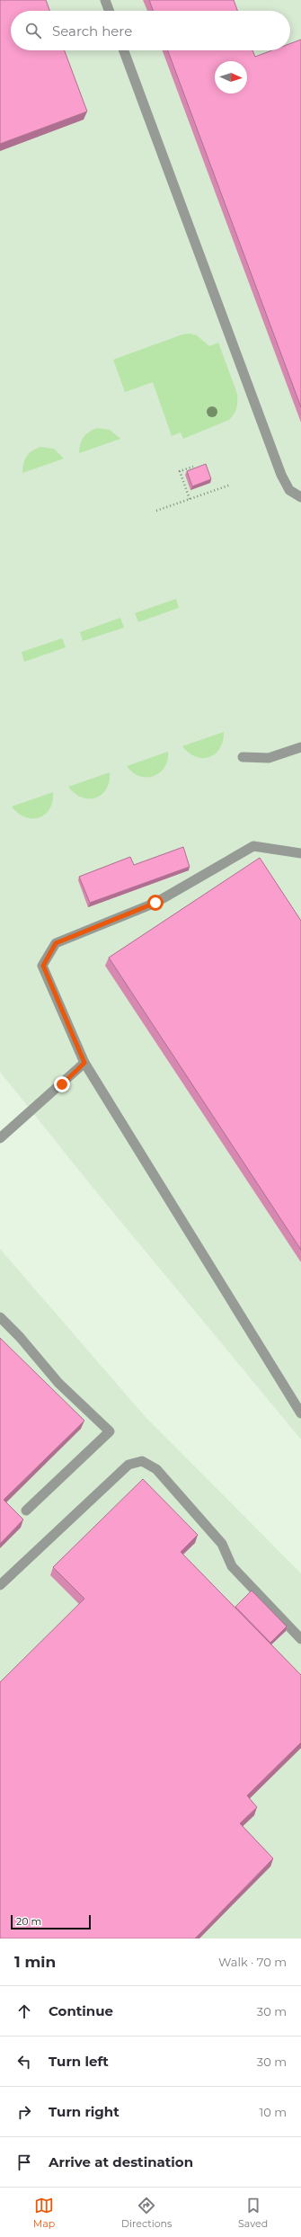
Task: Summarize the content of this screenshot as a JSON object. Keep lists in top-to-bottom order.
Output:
{
  "scale_bar": "20 m",
  "north": "right",
  "page": {
    "search": "Search here",
    "scale": "20 m",
    "heading": ["1 min", "Walk · 70 m"],
    "list": [
      ["Continue", "30 m"],
      ["Turn left", "30 m"],
      ["Turn right", "10 m"],
      "Arrive at destination"
    ],
    "nav": ["Map", "Directions", "Saved"]
  }
}
